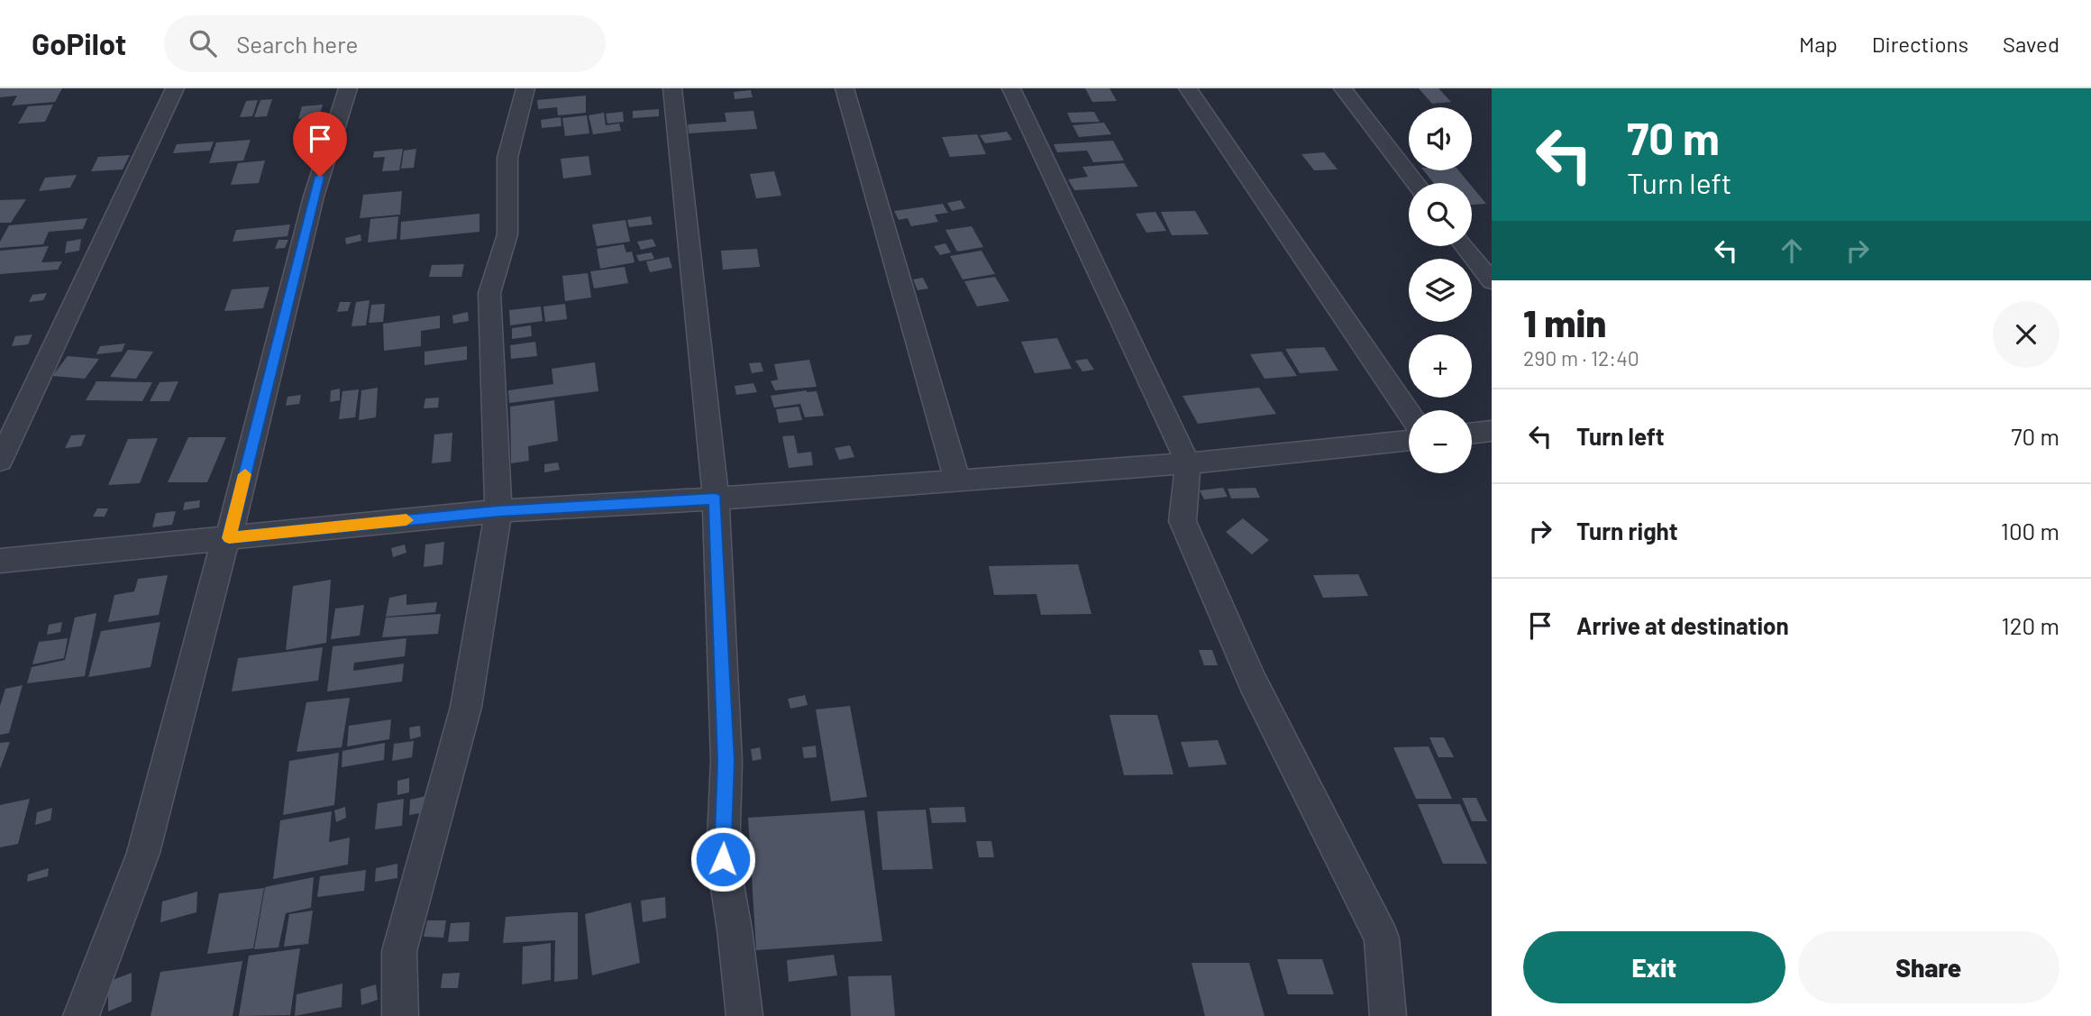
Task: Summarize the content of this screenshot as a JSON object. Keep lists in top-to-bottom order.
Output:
{
  "page": {
    "header": "GoPilot",
    "search": "Search here",
    "nav": ["Map", "Directions", "Saved"],
    "turn": ["70 m", "Turn left"],
    "map_buttons": ["+", "−"],
    "heading": ["1 min", "290 m · 12:40"],
    "list": [
      {
        "name": "Turn left",
        "value": "70 m"
      },
      {
        "name": "Turn right",
        "value": "100 m"
      },
      {
        "name": "Arrive at destination",
        "value": "120 m"
      }
    ],
    "buttons": ["Exit", "Share"]
  }
}
